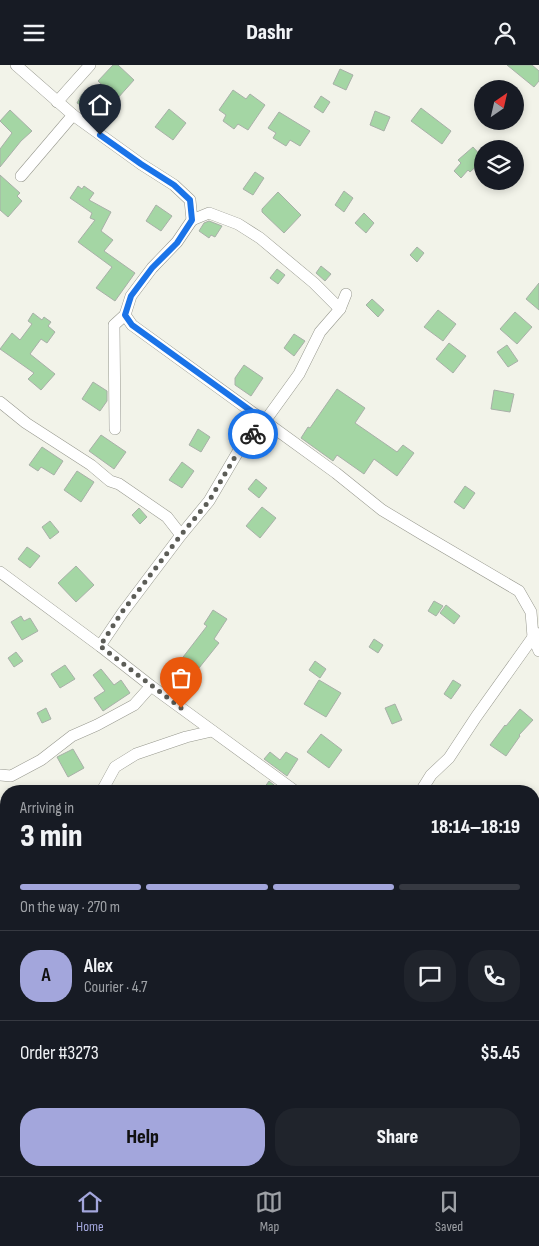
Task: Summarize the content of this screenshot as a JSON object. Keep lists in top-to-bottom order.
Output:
{
  "north": "top right",
  "page": {
    "header": "Dashr",
    "heading": ["3 min", "Arriving in", "18:14–18:19"],
    "panel": [
      "Alex",
      "Courier · 4.7",
      "Order #3273",
      "$5.45"
    ],
    "bar": "On the way · 270 m",
    "round": "A",
    "buttons": ["Help", "Share"],
    "tabs": ["Home", "Map", "Saved"]
  }
}
